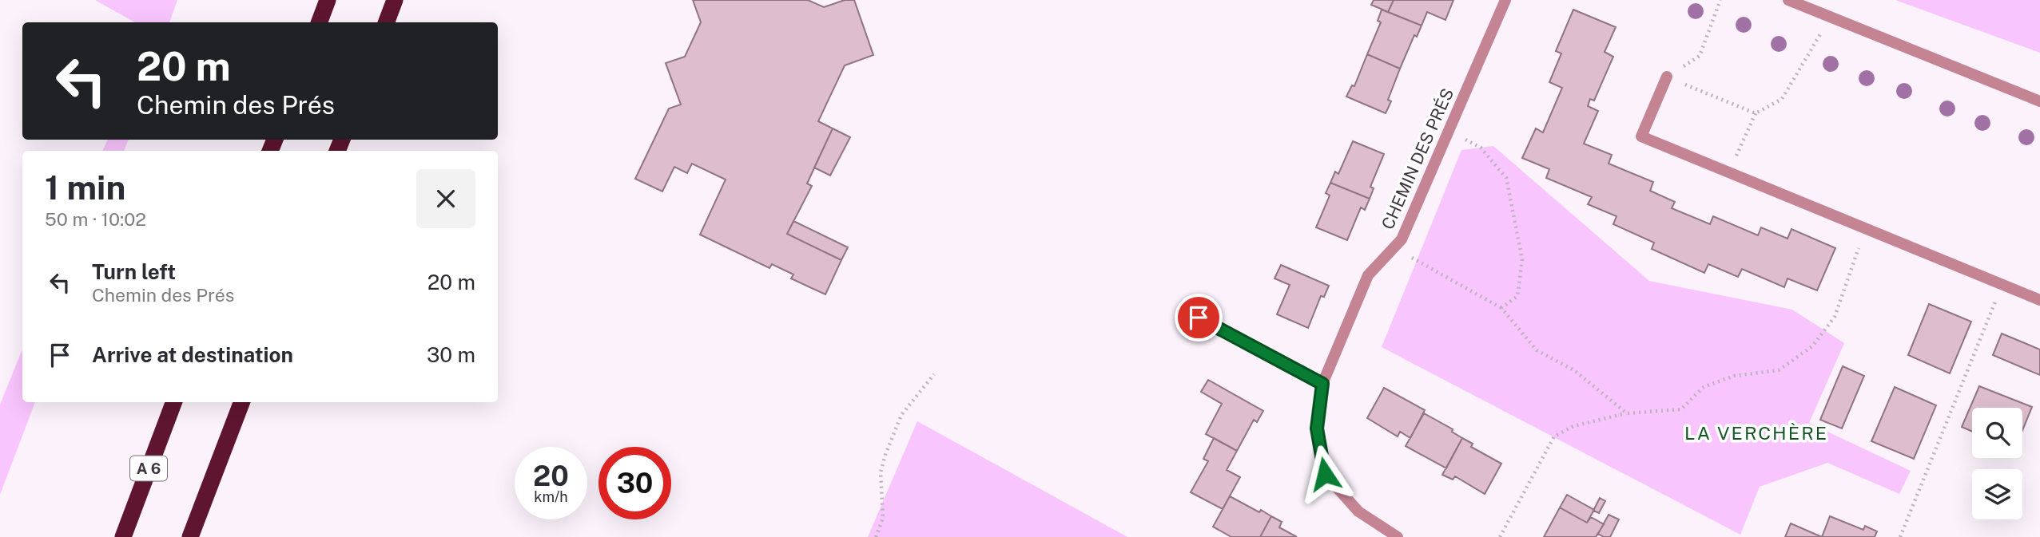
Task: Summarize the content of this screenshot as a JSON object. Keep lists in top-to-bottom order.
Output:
{
  "streets": {
    "highway": ["A 6"],
    "street": ["CHEMIN DES PRÉS"]
  },
  "districts": ["LA VERCHÈRE"],
  "page": {
    "turn": ["20 m", "Chemin des Prés"],
    "heading": ["1 min", "50 m · 10:02"],
    "list": [
      {
        "name": "Turn left",
        "note": "Chemin des Prés",
        "value": "20 m"
      },
      {
        "name": "Arrive at destination",
        "value": "30 m"
      }
    ],
    "speed": "20 km/h",
    "limit": "30"
  }
}
